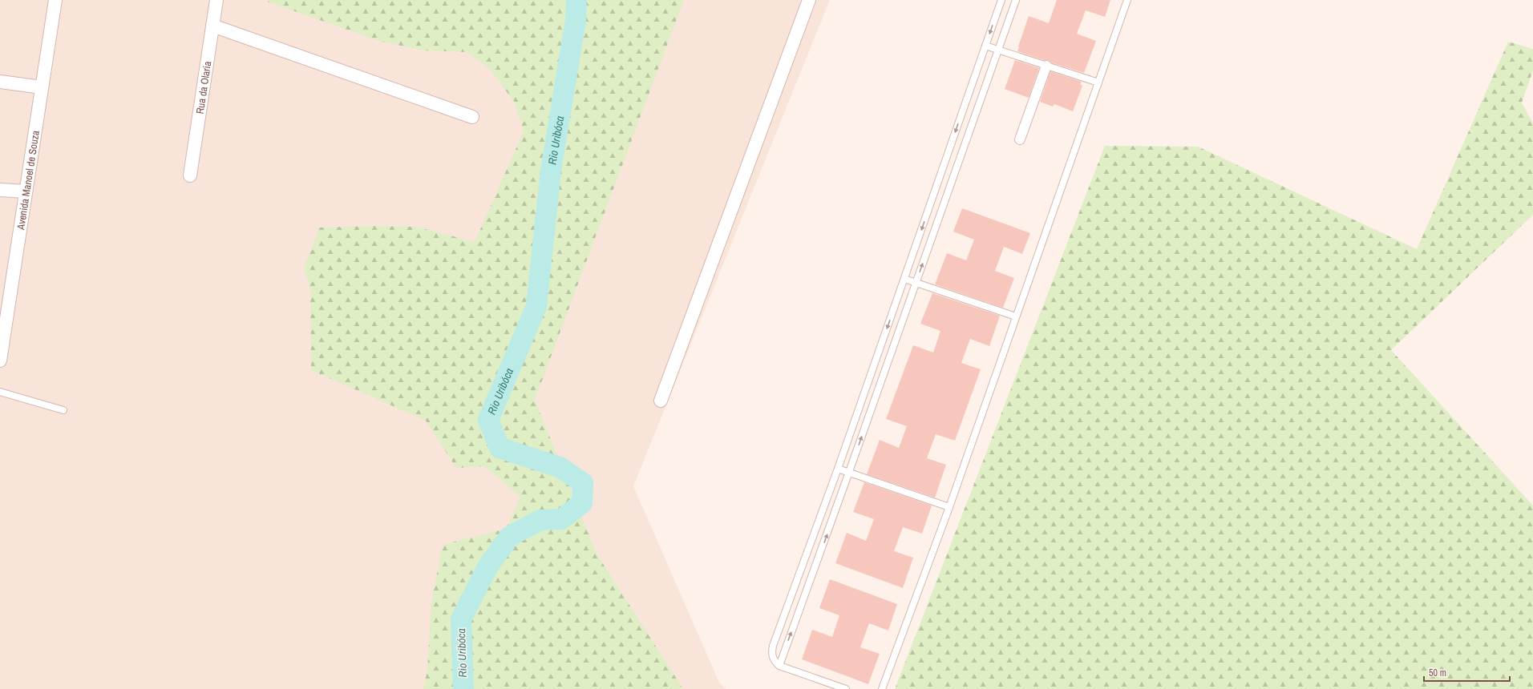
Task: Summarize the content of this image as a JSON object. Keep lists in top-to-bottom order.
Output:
{
  "streets": {
    "street": ["Rua da Olaria", "Avenida Manoel de Souza"]
  },
  "water": ["Rio Uribóca"],
  "scale_bar": "50 m"
}
